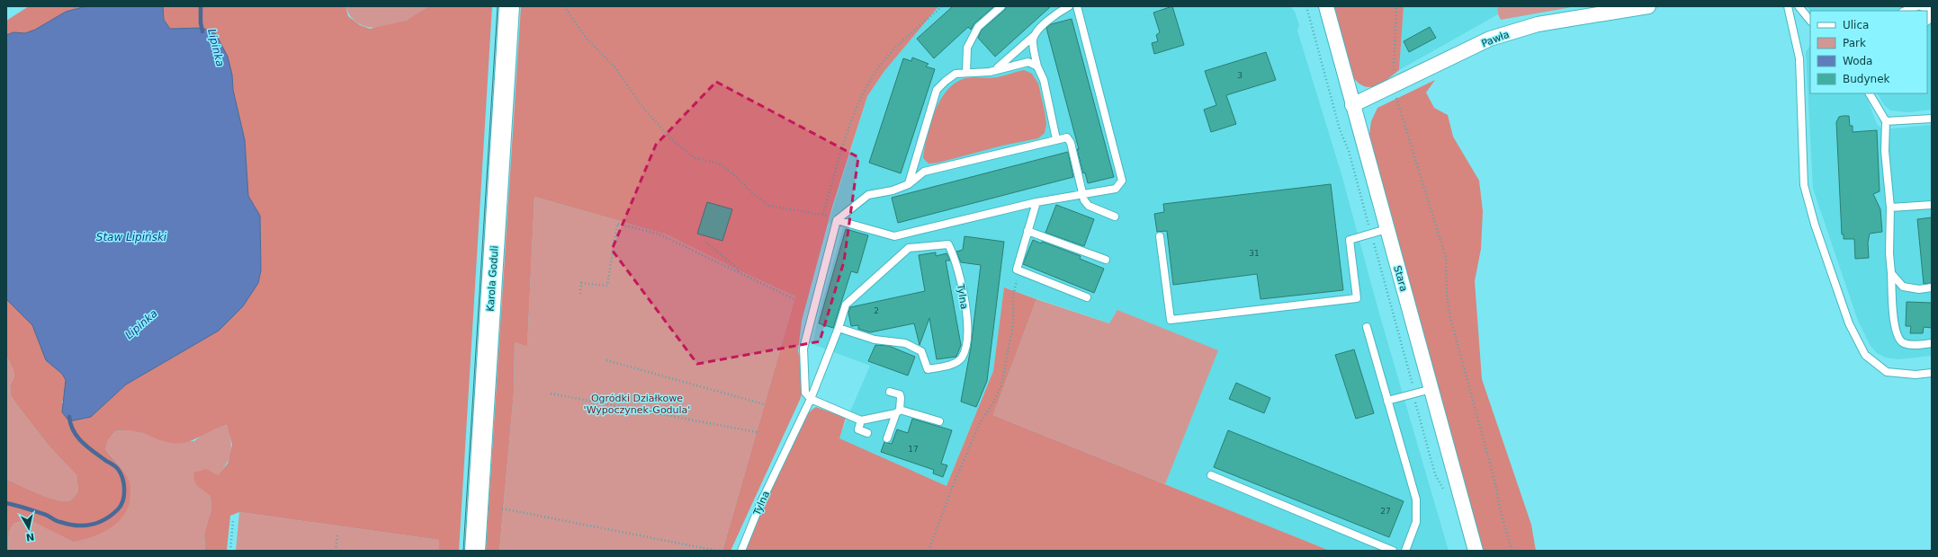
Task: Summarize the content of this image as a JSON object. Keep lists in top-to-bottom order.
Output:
{
  "streets": {
    "main road": ["Karola Goduli"],
    "street": ["Pawła", "Stara"],
    "lane": ["Tylna"]
  },
  "crossings": [
    ["Pawła", "Stara"]
  ],
  "water": ["Lipinka", "Staw Lipiński"],
  "parks": ["Ogródki Działkowe 'Wypoczynek-Godula'"],
  "house_numbers": [
    "3",
    "31",
    "2",
    "17",
    "27"
  ],
  "legend": [
    "Ulica",
    "Park",
    "Woda",
    "Budynek"
  ],
  "north": "bottom"
}
